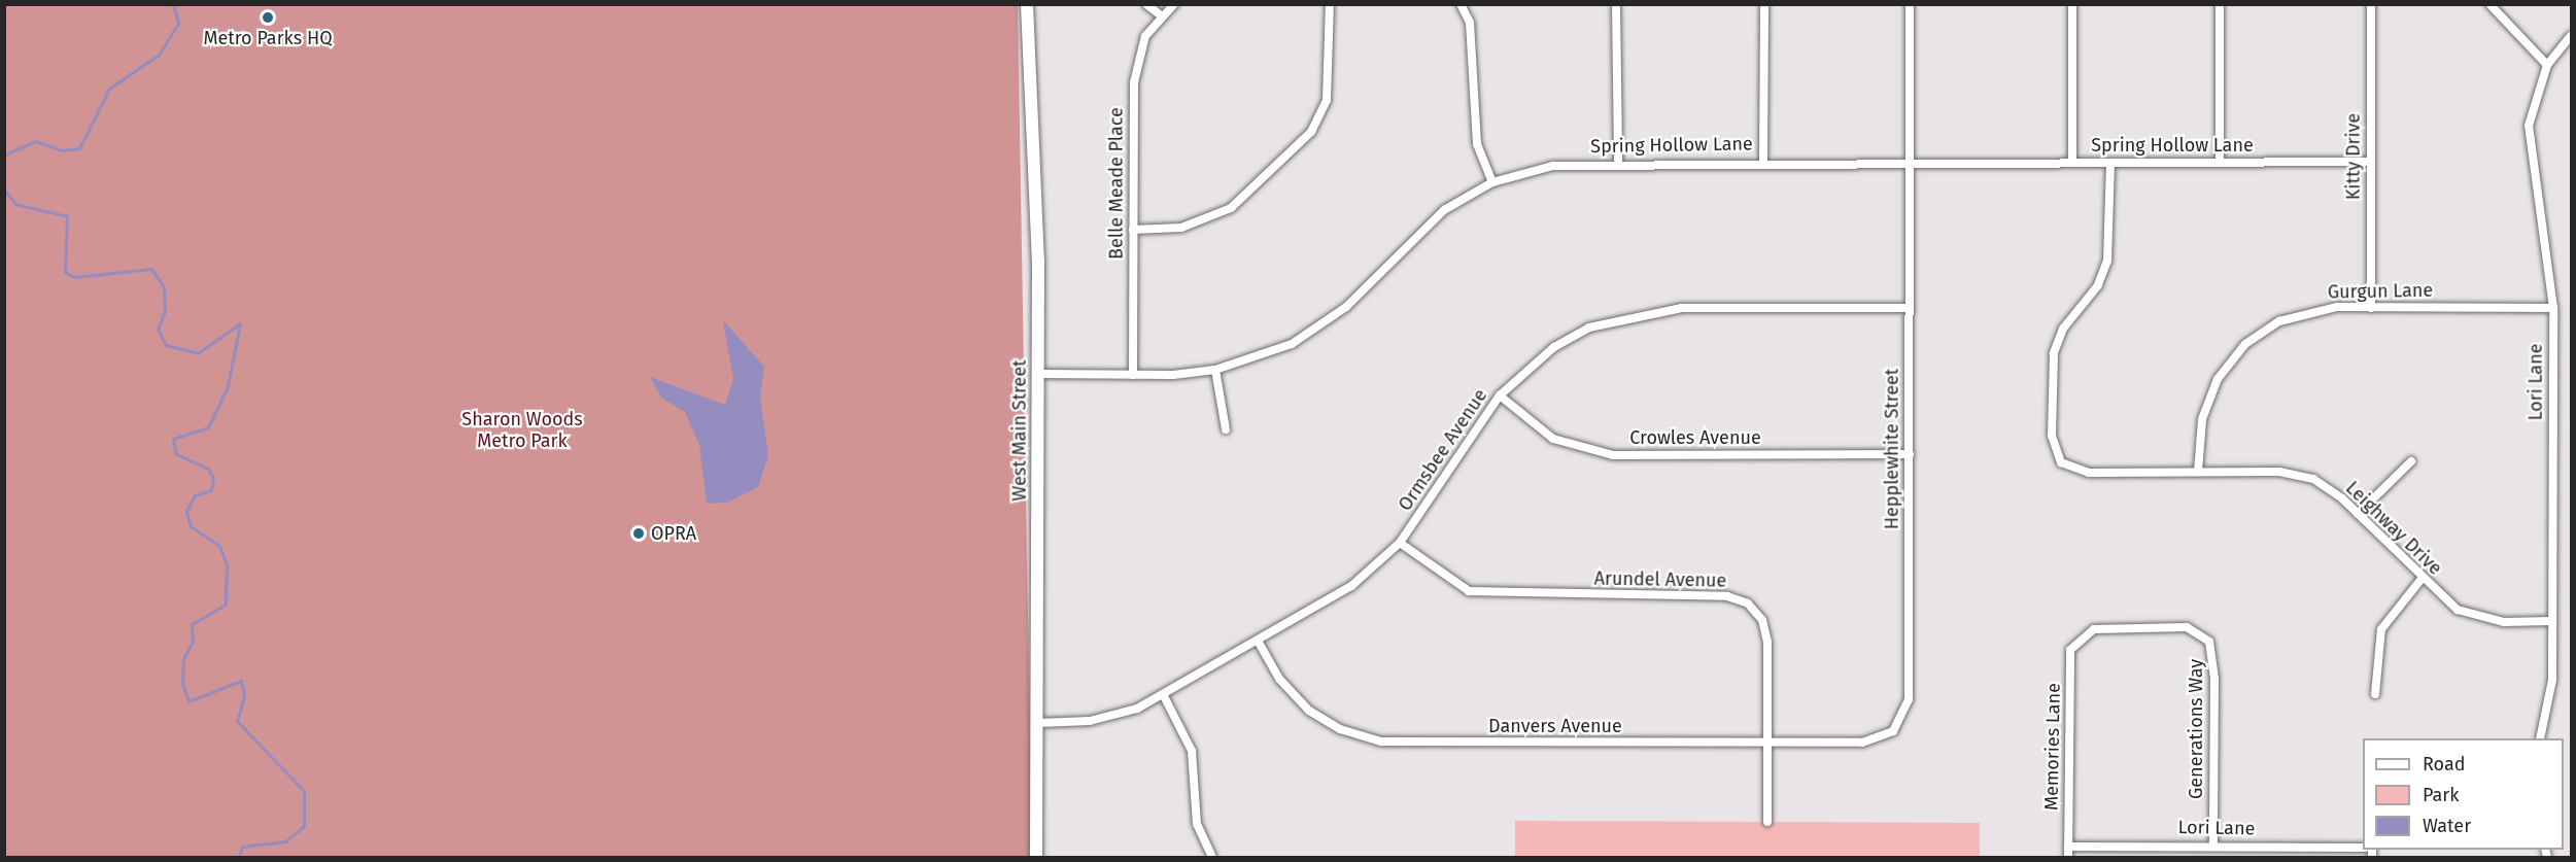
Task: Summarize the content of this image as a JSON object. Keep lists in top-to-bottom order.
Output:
{
  "streets": {
    "main road": ["West Main Street"],
    "street": [
      "Spring Hollow Lane",
      "Kitty Drive",
      "Belle Meade Place",
      "Gurgun Lane",
      "Lori Lane",
      "Crowles Avenue",
      "Hepplewhite Street",
      "Ormsbee Avenue",
      "Leighway Drive",
      "Arundel Avenue",
      "Danvers Avenue",
      "Generations Way",
      "Memories Lane"
    ]
  },
  "crossings": [
    ["Spring Hollow Lane", "Kitty Drive"],
    ["Spring Hollow Lane", "Belle Meade Place"],
    ["Spring Hollow Lane", "West Main Street"],
    ["Spring Hollow Lane", "Hepplewhite Street"],
    ["Spring Hollow Lane", "Leighway Drive"],
    ["Kitty Drive", "Gurgun Lane"],
    ["Gurgun Lane", "Lori Lane"],
    ["Gurgun Lane", "Leighway Drive"],
    ["Lori Lane", "Leighway Drive"],
    ["Lori Lane", "Generations Way"],
    ["Lori Lane", "Memories Lane"],
    ["West Main Street", "Ormsbee Avenue"],
    ["Crowles Avenue", "Hepplewhite Street"],
    ["Crowles Avenue", "Ormsbee Avenue"],
    ["Hepplewhite Street", "Ormsbee Avenue"],
    ["Hepplewhite Street", "Danvers Avenue"],
    ["Ormsbee Avenue", "Arundel Avenue"],
    ["Ormsbee Avenue", "Danvers Avenue"],
    ["Arundel Avenue", "Danvers Avenue"],
    ["Generations Way", "Memories Lane"]
  ],
  "parks": ["Sharon Woods Metro Park"],
  "places": ["Metro Parks HQ", "OPRA"],
  "legend": ["Road", "Park", "Water"]
}
